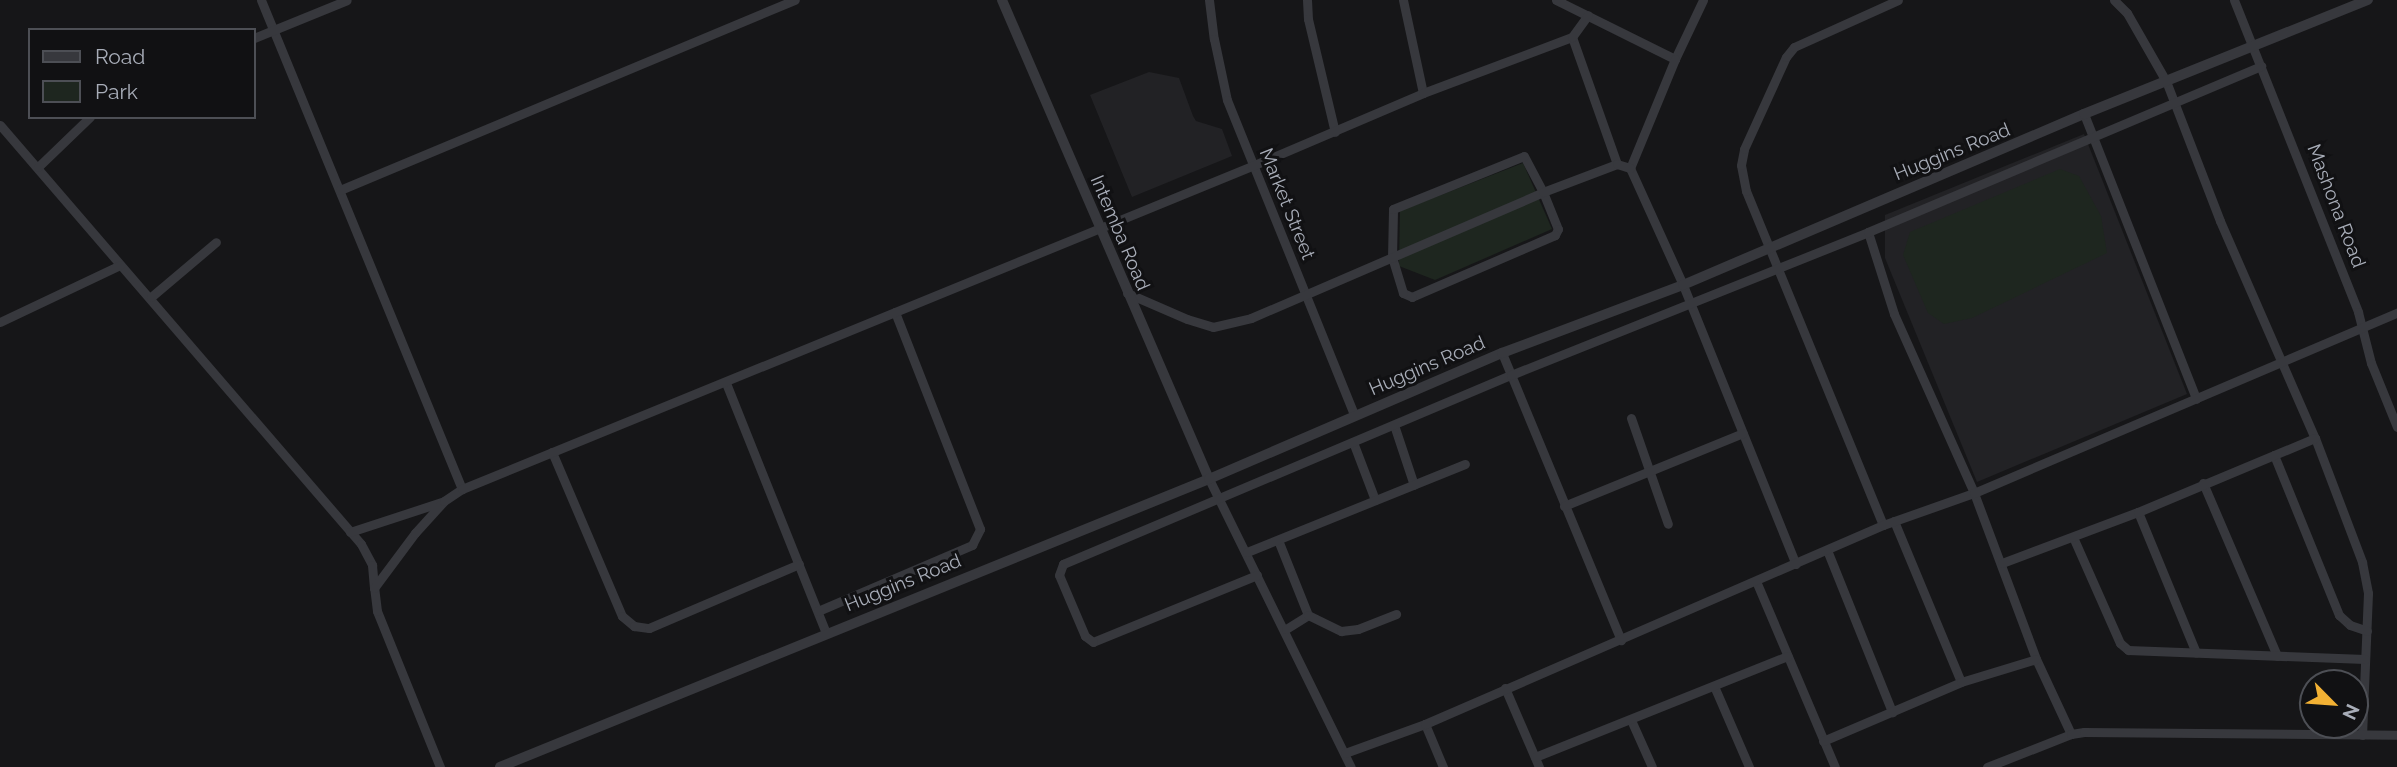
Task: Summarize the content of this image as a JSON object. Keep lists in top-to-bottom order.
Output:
{
  "streets": {
    "street": [
      "Huggins Road",
      "Market Street",
      "Mashona Road",
      "Intemba Road"
    ]
  },
  "crossings": [
    ["Huggins Road", "Market Street"],
    ["Huggins Road", "Mashona Road"],
    ["Huggins Road", "Intemba Road"]
  ],
  "legend": ["Road", "Park"],
  "north": "bottom right"
}
